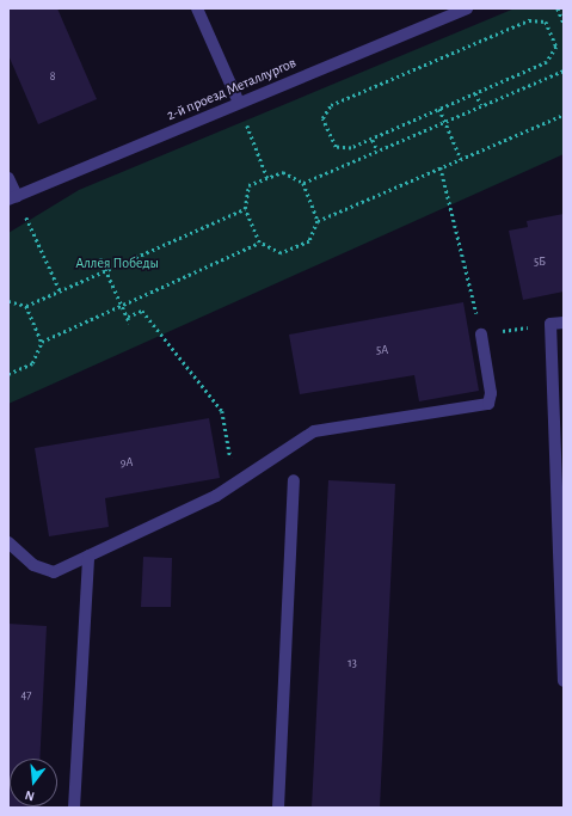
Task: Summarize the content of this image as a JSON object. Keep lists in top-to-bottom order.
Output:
{
  "streets": {
    "street": ["2-й проезд Металлургов"]
  },
  "parks": ["Аллея Победы"],
  "house_numbers": [
    "8",
    "5Б",
    "5А",
    "9А",
    "13",
    "47"
  ],
  "north": "bottom"
}
